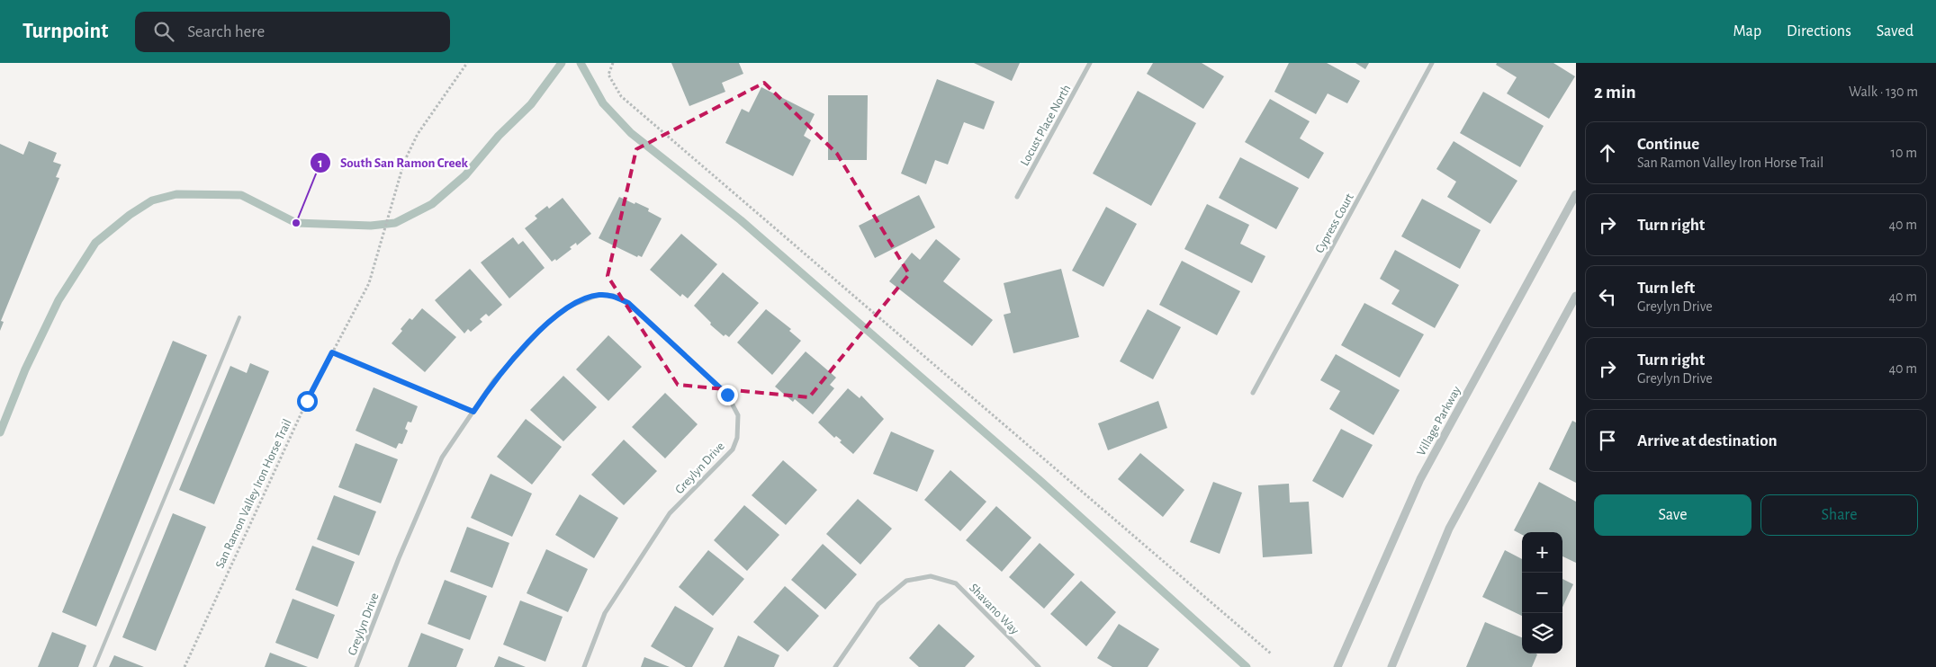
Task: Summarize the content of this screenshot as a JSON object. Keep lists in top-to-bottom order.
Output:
{
  "streets": {
    "street": [
      "Locust Place North",
      "Cypress Court",
      "Village Parkway",
      "Greylyn Drive",
      "Shavano Way"
    ],
    "path": ["San Ramon Valley Iron Horse Trail"]
  },
  "places": ["South San Ramon Creek"],
  "page": {
    "header": "Turnpoint",
    "search": "Search here",
    "nav": ["Map", "Directions", "Saved"],
    "heading": ["2 min", "Walk · 130 m"],
    "list": [
      ["Continue", "San Ramon Valley Iron Horse Trail", "10 m"],
      ["Turn right", "40 m"],
      ["Turn left", "Greylyn Drive", "40 m"],
      ["Turn right", "Greylyn Drive", "40 m"],
      "Arrive at destination"
    ],
    "buttons": ["Save", "Share"],
    "map_buttons": ["+", "−"]
  }
}
